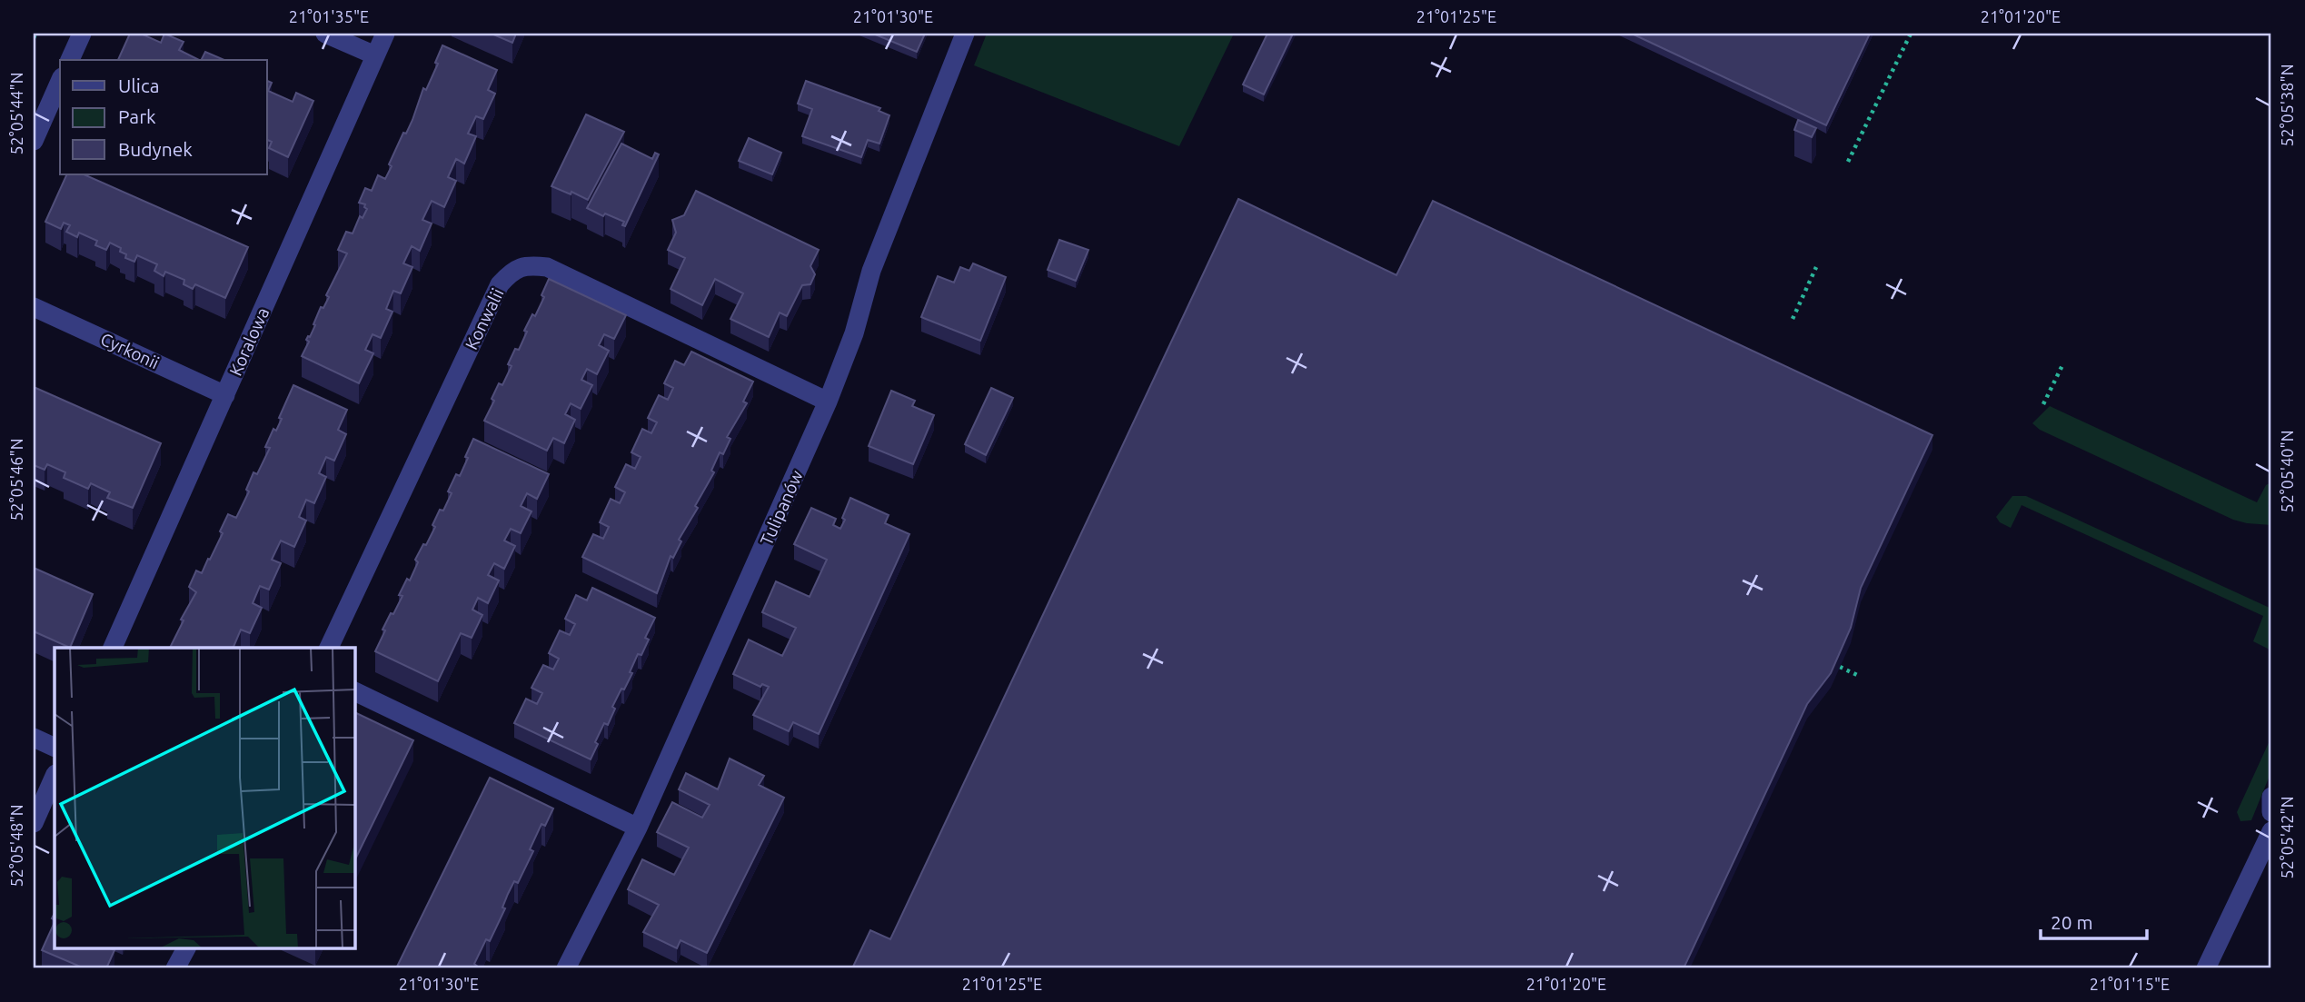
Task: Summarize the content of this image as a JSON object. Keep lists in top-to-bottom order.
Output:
{
  "streets": {
    "street": [
      "Konwalii",
      "Koralowa",
      "Cyrkonii",
      "Tulipanów"
    ]
  },
  "crossings": [
    ["Konwalii", "Tulipanów"],
    ["Koralowa", "Cyrkonii"]
  ],
  "legend": ["Ulica", "Park", "Budynek"],
  "scale_bar": "20 m",
  "coordinates": [
    "21°01'35\"E",
    "21°01'30\"E",
    "21°01'25\"E",
    "21°01'20\"E",
    "52°05'38\"N",
    "52°05'44\"N",
    "52°05'40\"N",
    "52°05'46\"N",
    "52°05'42\"N",
    "52°05'48\"N",
    "21°01'15\"E"
  ]
}
